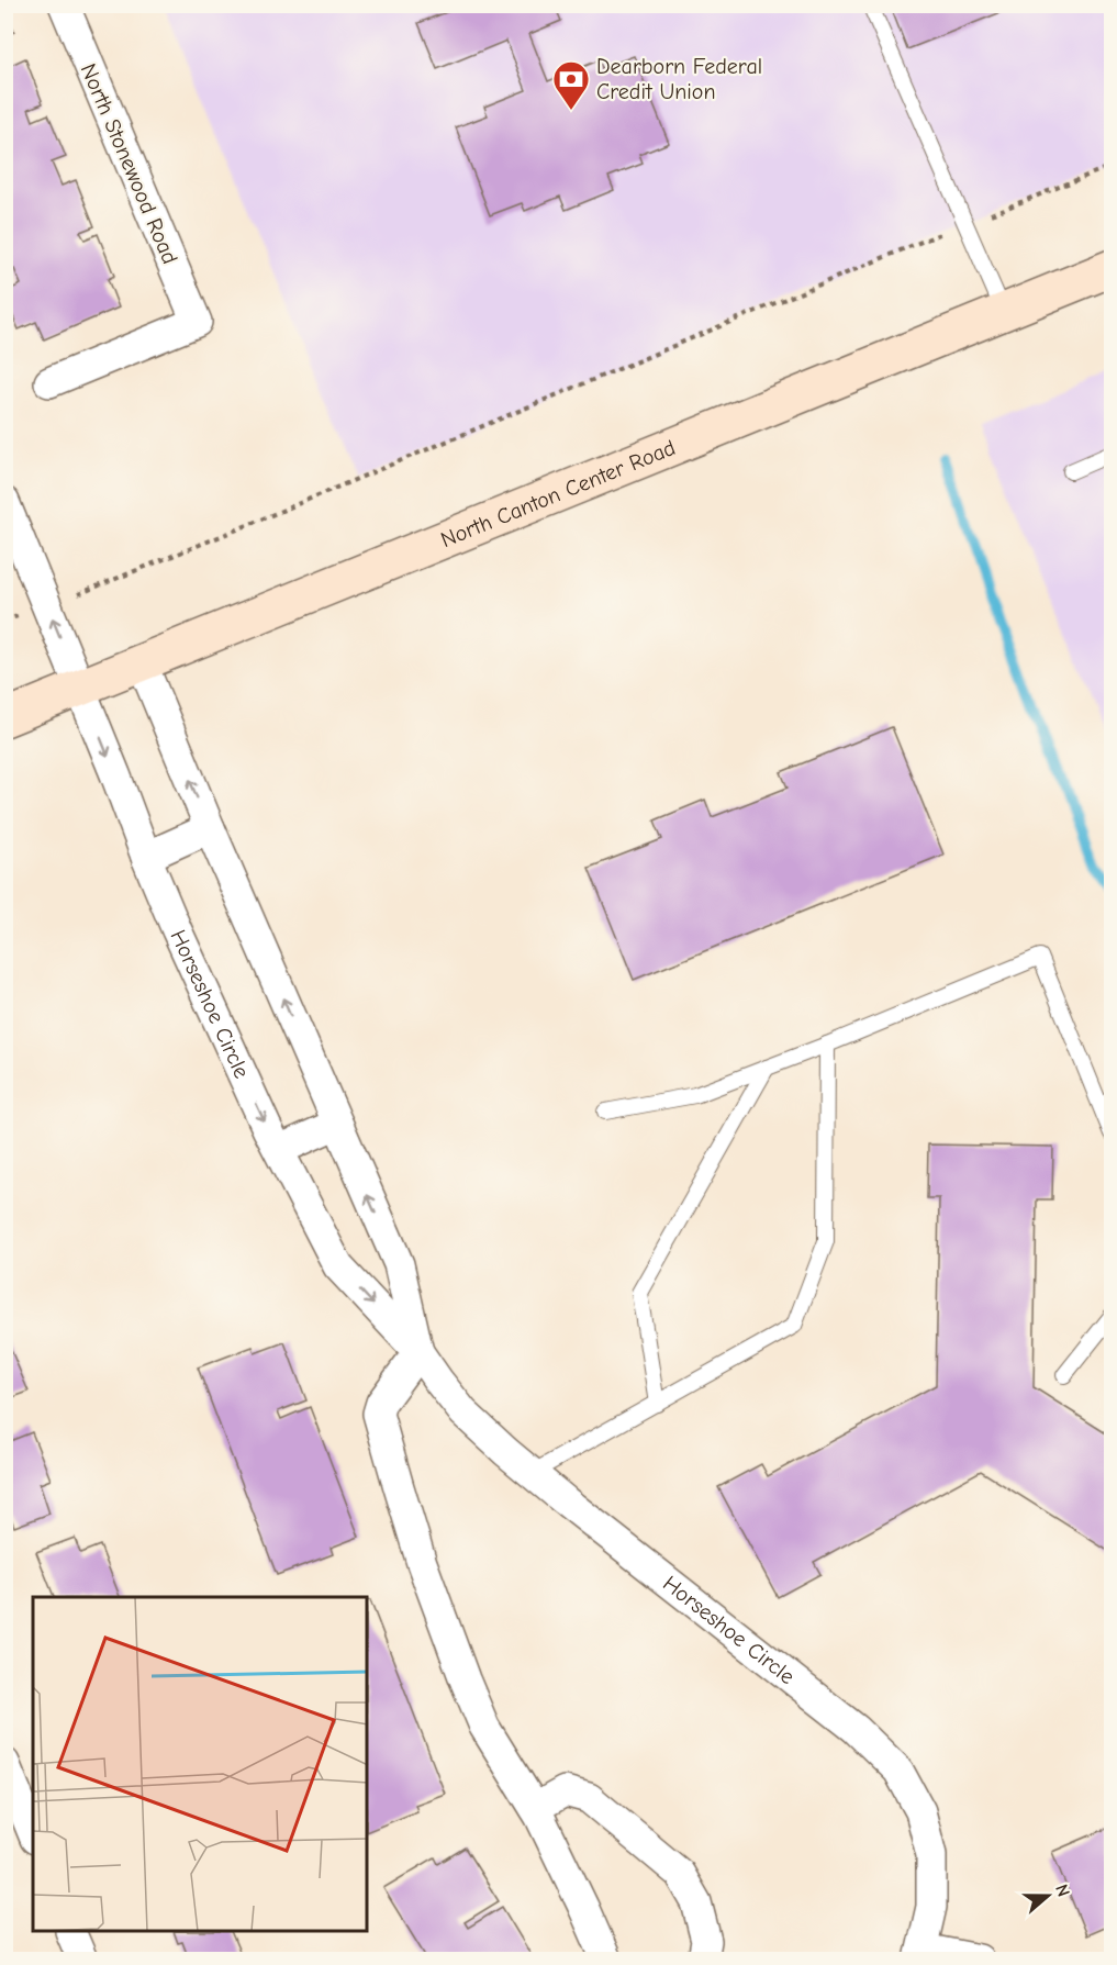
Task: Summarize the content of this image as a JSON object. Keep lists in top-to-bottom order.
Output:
{
  "streets": {
    "main road": ["North Canton Center Road"],
    "street": ["North Stonewood Road", "Horseshoe Circle"]
  },
  "crossings": [
    ["North Canton Center Road", "Horseshoe Circle"]
  ],
  "places": {
    "bank": ["Dearborn Federal Credit Union"]
  },
  "north": "right"
}
